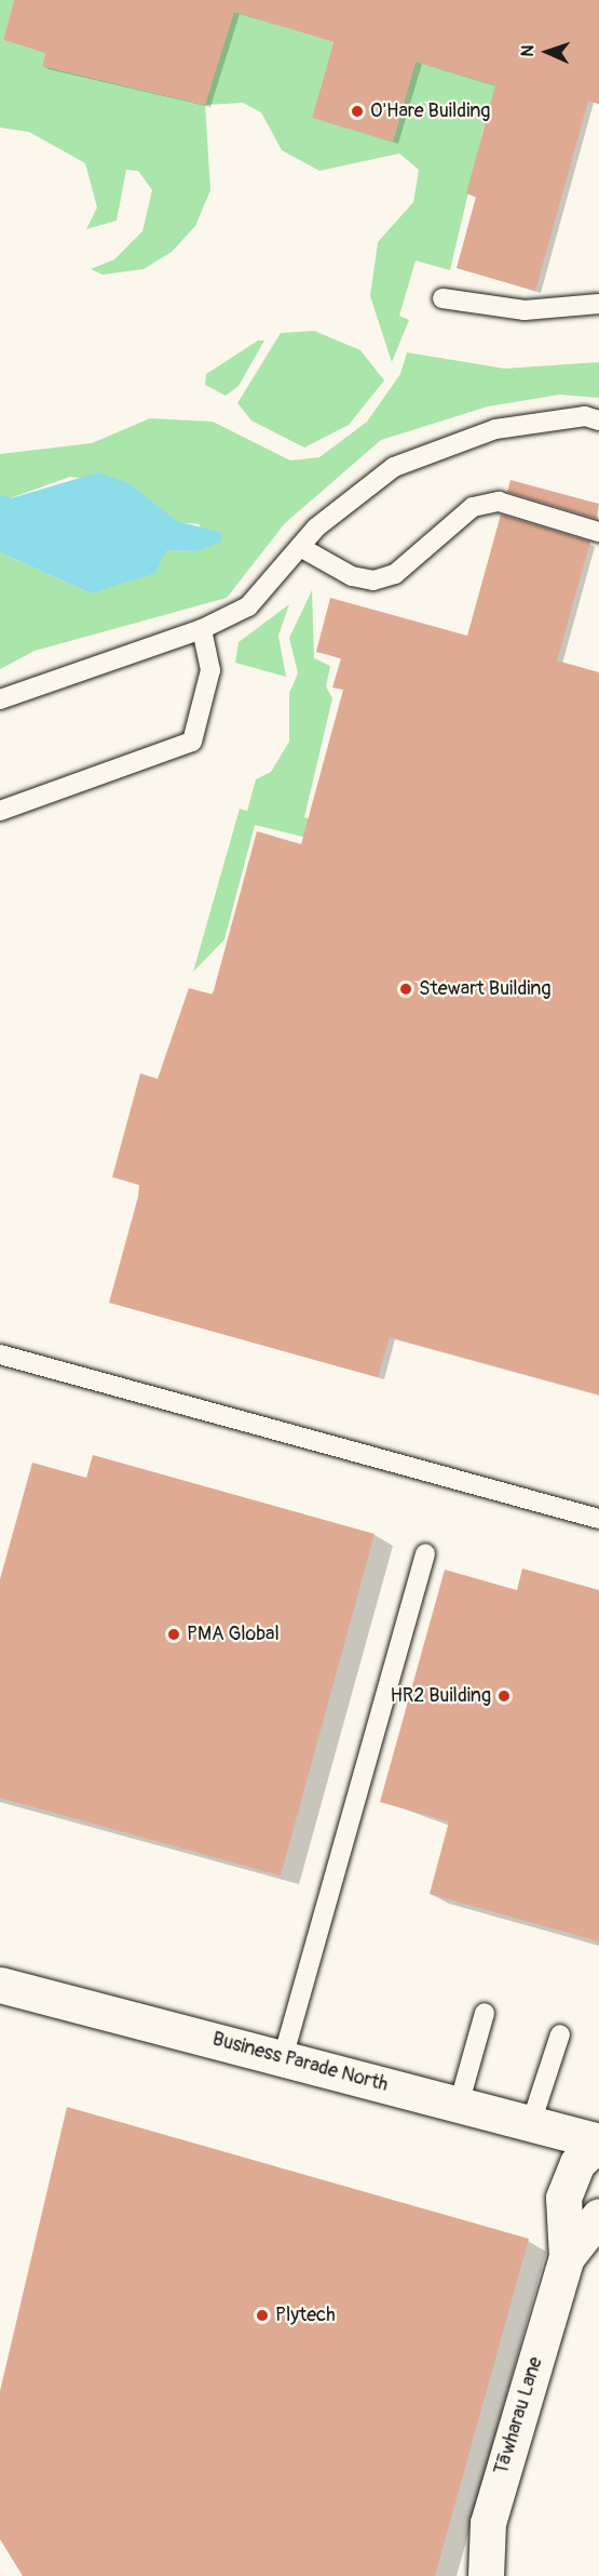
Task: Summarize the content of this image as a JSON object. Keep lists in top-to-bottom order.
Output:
{
  "streets": {
    "street": ["Business Parade North", "Tāwharau Lane"]
  },
  "crossings": [
    ["Business Parade North", "Tāwharau Lane"]
  ],
  "places": [
    "O'Hare Building",
    "Stewart Building",
    "PMA Global",
    "HR2 Building",
    "Plytech"
  ],
  "north": "left"
}
